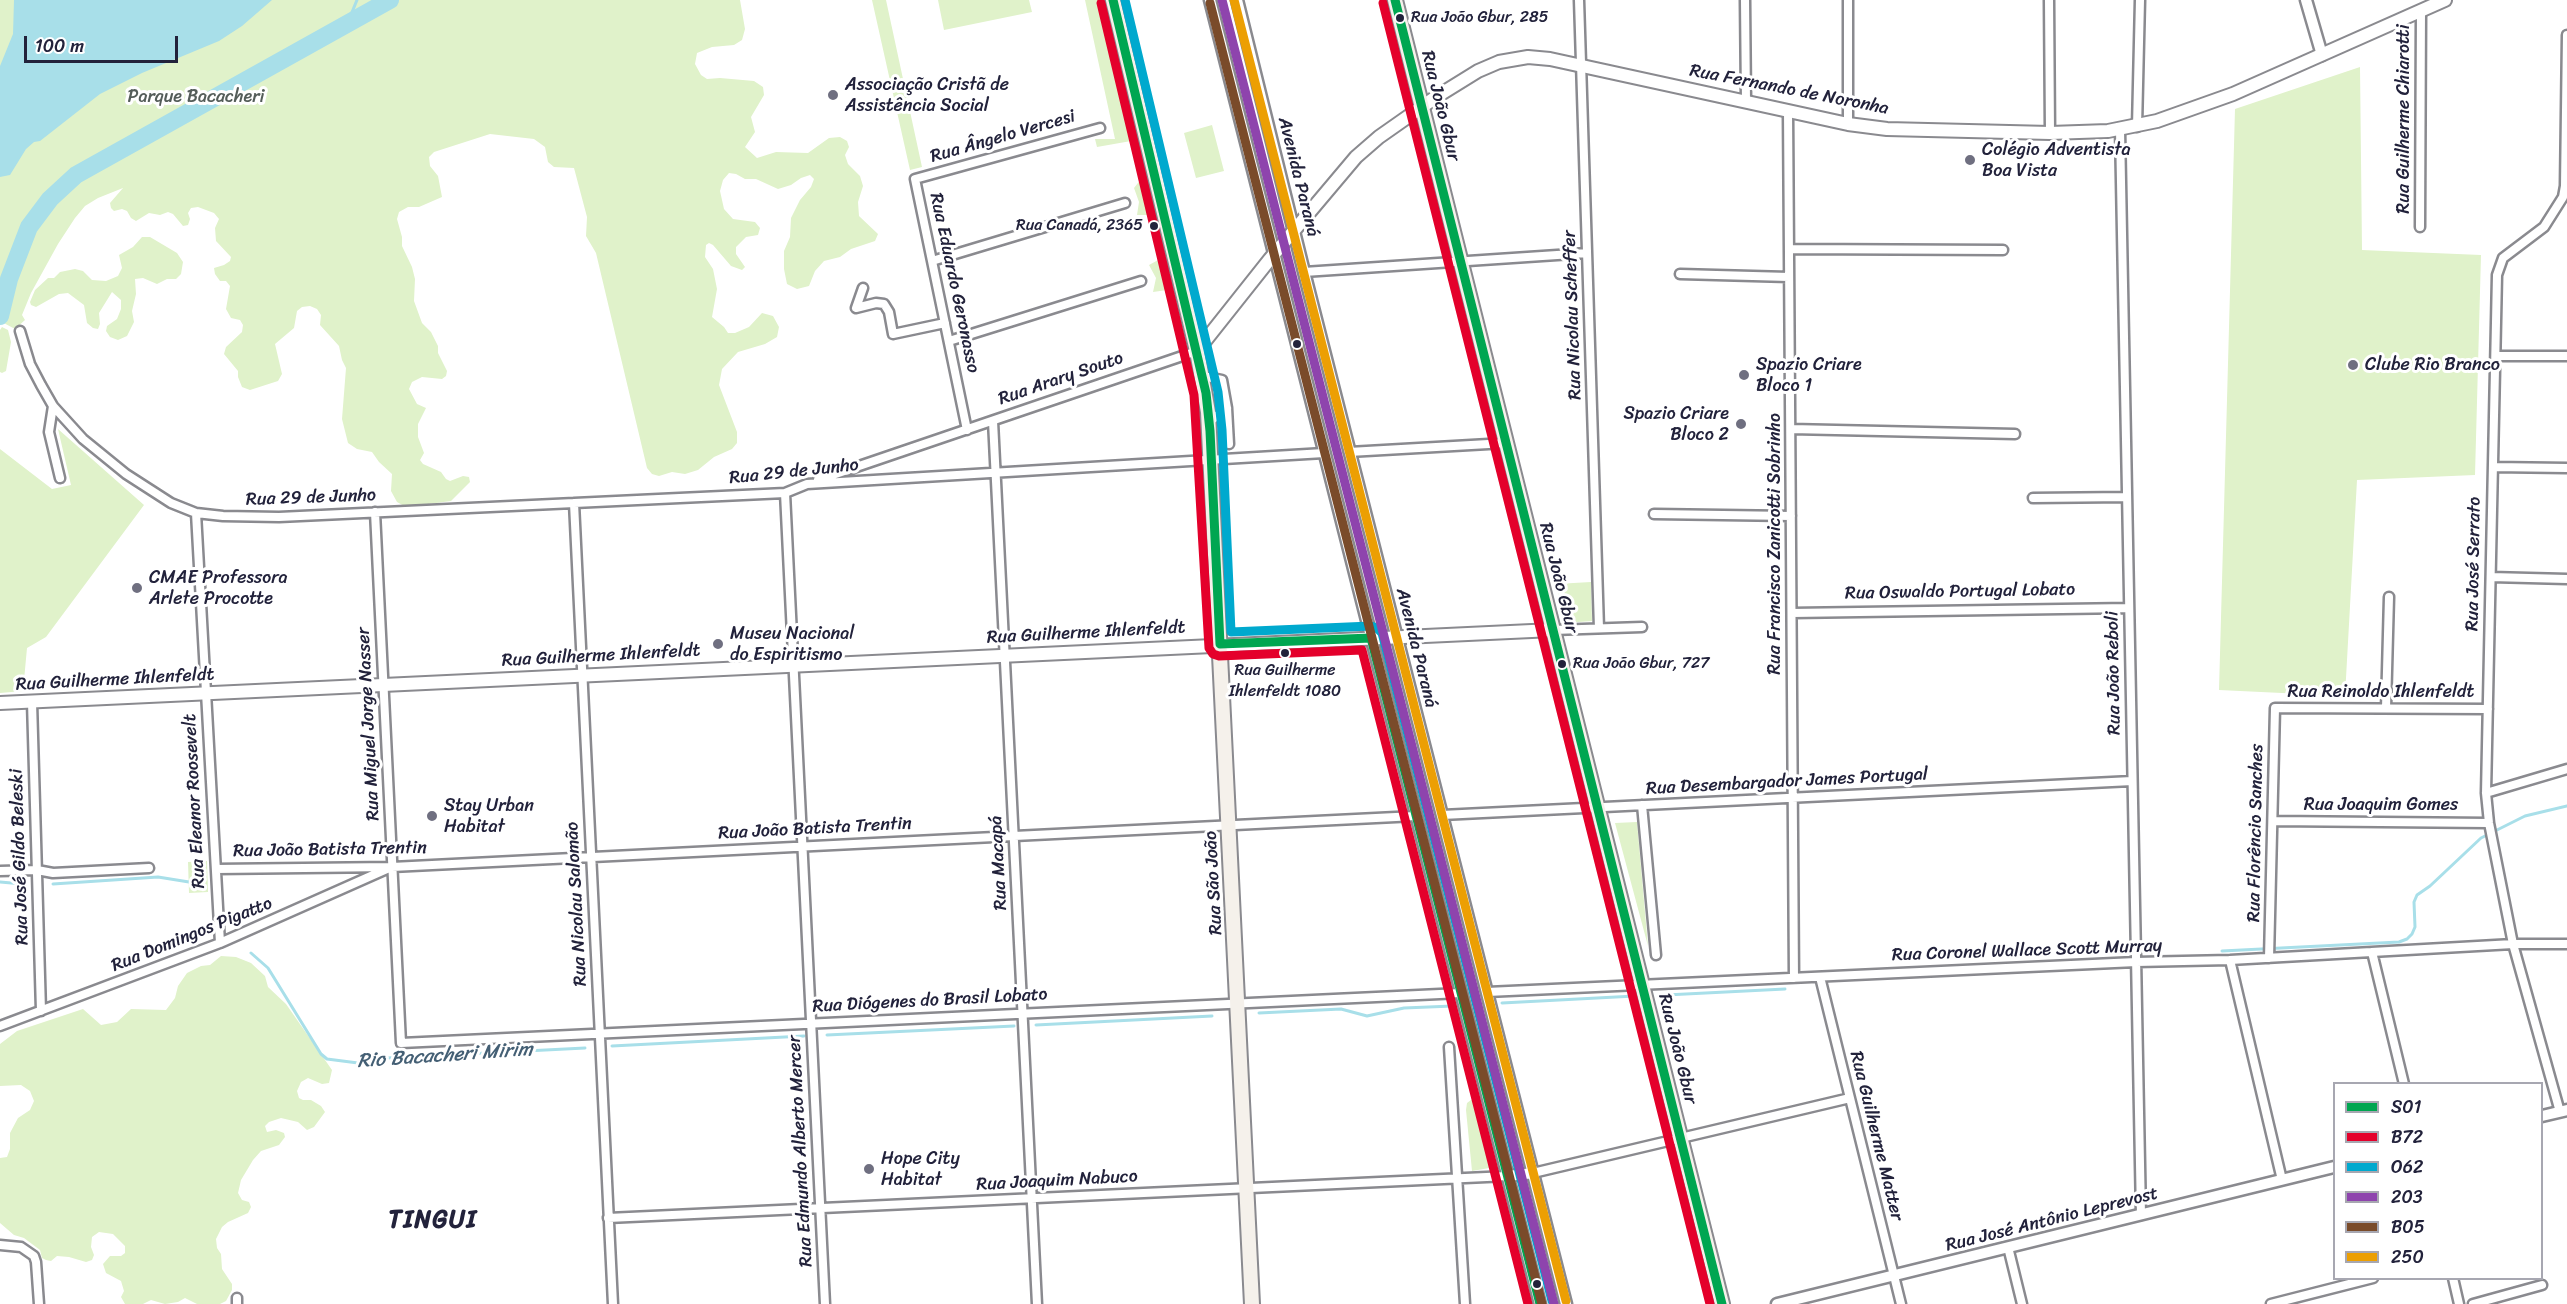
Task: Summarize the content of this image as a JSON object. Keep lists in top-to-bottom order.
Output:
{
  "streets": {
    "main road": [
      "Rua Fernando de Noronha",
      "Rua João Gbur",
      "Rua Guilherme Ihlenfeldt",
      "Rua São João"
    ],
    "street": [
      "Rua Guilherme Chiarotti",
      "Rua Ângelo Vercesi",
      "Avenida Paraná",
      "Rua Eduardo Geronasso",
      "Rua Nicolau Scheffer",
      "Rua Arary Souto",
      "Rua 29 de Junho",
      "Rua Francisco Zanicotti Sobrinho",
      "Rua José Serrato",
      "Rua Oswaldo Portugal Lobato",
      "Rua João Reboli",
      "Rua Reinoldo Ihlenfeldt",
      "Rua Miguel Jorge Nasser",
      "Rua Desembargador James Portugal",
      "Rua Eleanor Roosevelt",
      "Rua Joaquim Gomes",
      "Rua João Batista Trentin",
      "Rua Florêncio Sanches",
      "Rua José Gildo Beleski",
      "Rua Macapá",
      "Rua Nicolau Salomão",
      "Rua Domingos Pigatto",
      "Rua Coronel Wallace Scott Murray",
      "Rua Diógenes do Brasil Lobato",
      "Rua Guilherme Matter",
      "Rua Edmundo Alberto Mercer",
      "Rua Joaquim Nabuco",
      "Rua José Antônio Leprevost"
    ]
  },
  "crossings": [
    ["Rua Fernando de Noronha", "Rua João Gbur"],
    ["Rua Fernando de Noronha", "Rua Guilherme Chiarotti"],
    ["Rua Fernando de Noronha", "Avenida Paraná"],
    ["Rua Fernando de Noronha", "Rua Nicolau Scheffer"],
    ["Rua Fernando de Noronha", "Rua Francisco Zanicotti Sobrinho"],
    ["Rua Fernando de Noronha", "Rua João Reboli"],
    ["Rua João Gbur", "Rua Desembargador James Portugal"],
    ["Rua João Gbur", "Rua Coronel Wallace Scott Murray"],
    ["Rua Ângelo Vercesi", "Rua Eduardo Geronasso"],
    ["Avenida Paraná", "Rua 29 de Junho"],
    ["Avenida Paraná", "Rua Guilherme Ihlenfeldt"],
    ["Avenida Paraná", "Rua Desembargador James Portugal"],
    ["Avenida Paraná", "Rua João Batista Trentin"],
    ["Avenida Paraná", "Rua Coronel Wallace Scott Murray"],
    ["Avenida Paraná", "Rua Diógenes do Brasil Lobato"],
    ["Avenida Paraná", "Rua Joaquim Nabuco"],
    ["Rua Eduardo Geronasso", "Rua Arary Souto"],
    ["Rua Arary Souto", "Rua 29 de Junho"],
    ["Rua Arary Souto", "Rua Macapá"],
    ["Rua Arary Souto", "Rua São João"],
    ["Rua 29 de Junho", "Rua Miguel Jorge Nasser"],
    ["Rua 29 de Junho", "Rua Eleanor Roosevelt"],
    ["Rua 29 de Junho", "Rua Macapá"],
    ["Rua 29 de Junho", "Rua São João"],
    ["Rua 29 de Junho", "Rua Nicolau Salomão"],
    ["Rua 29 de Junho", "Rua Edmundo Alberto Mercer"],
    ["Rua Francisco Zanicotti Sobrinho", "Rua Oswaldo Portugal Lobato"],
    ["Rua Francisco Zanicotti Sobrinho", "Rua Desembargador James Portugal"],
    ["Rua Francisco Zanicotti Sobrinho", "Rua Coronel Wallace Scott Murray"],
    ["Rua José Serrato", "Rua Reinoldo Ihlenfeldt"],
    ["Rua José Serrato", "Rua Joaquim Gomes"],
    ["Rua José Serrato", "Rua Coronel Wallace Scott Murray"],
    ["Rua Oswaldo Portugal Lobato", "Rua João Reboli"],
    ["Rua Guilherme Ihlenfeldt", "Rua Miguel Jorge Nasser"],
    ["Rua Guilherme Ihlenfeldt", "Rua Eleanor Roosevelt"],
    ["Rua Guilherme Ihlenfeldt", "Rua José Gildo Beleski"],
    ["Rua Guilherme Ihlenfeldt", "Rua Macapá"],
    ["Rua Guilherme Ihlenfeldt", "Rua São João"],
    ["Rua Guilherme Ihlenfeldt", "Rua Nicolau Salomão"],
    ["Rua Guilherme Ihlenfeldt", "Rua Edmundo Alberto Mercer"],
    ["Rua João Reboli", "Rua Desembargador James Portugal"],
    ["Rua João Reboli", "Rua Coronel Wallace Scott Murray"],
    ["Rua João Reboli", "Rua José Antônio Leprevost"],
    ["Rua Reinoldo Ihlenfeldt", "Rua Florêncio Sanches"],
    ["Rua Miguel Jorge Nasser", "Rua João Batista Trentin"],
    ["Rua Miguel Jorge Nasser", "Rua Domingos Pigatto"],
    ["Rua Miguel Jorge Nasser", "Rua Diógenes do Brasil Lobato"],
    ["Rua Eleanor Roosevelt", "Rua João Batista Trentin"],
    ["Rua Eleanor Roosevelt", "Rua Domingos Pigatto"],
    ["Rua Joaquim Gomes", "Rua Florêncio Sanches"],
    ["Rua João Batista Trentin", "Rua Macapá"],
    ["Rua João Batista Trentin", "Rua São João"],
    ["Rua João Batista Trentin", "Rua Nicolau Salomão"],
    ["Rua João Batista Trentin", "Rua Domingos Pigatto"],
    ["Rua João Batista Trentin", "Rua Edmundo Alberto Mercer"],
    ["Rua Florêncio Sanches", "Rua Coronel Wallace Scott Murray"],
    ["Rua José Gildo Beleski", "Rua Domingos Pigatto"],
    ["Rua Macapá", "Rua Diógenes do Brasil Lobato"],
    ["Rua Macapá", "Rua Joaquim Nabuco"],
    ["Rua São João", "Rua Diógenes do Brasil Lobato"],
    ["Rua São João", "Rua Joaquim Nabuco"],
    ["Rua Nicolau Salomão", "Rua Diógenes do Brasil Lobato"],
    ["Rua Nicolau Salomão", "Rua Joaquim Nabuco"],
    ["Rua Coronel Wallace Scott Murray", "Rua Guilherme Matter"],
    ["Rua Diógenes do Brasil Lobato", "Rua Edmundo Alberto Mercer"],
    ["Rua Guilherme Matter", "Rua José Antônio Leprevost"],
    ["Rua Edmundo Alberto Mercer", "Rua Joaquim Nabuco"]
  ],
  "districts": ["TINGUI"],
  "water": ["Rio Bacacheri Mirim"],
  "parks": ["Parque Bacacheri"],
  "places": [
    "Rua João Gbur, 285",
    "Associação Cristã de Assistência Social",
    "Colégio Adventista Boa Vista",
    "Rua Canadá, 2365",
    "Clube Rio Branco",
    "Spazio Criare Bloco 1",
    "Spazio Criare Bloco 2",
    "CMAE Professora Arlete Procotte",
    "Museu Nacional do Espiritismo",
    "Rua Guilherme Ihlenfeldt 1080",
    "Rua João Gbur, 727",
    "Stay Urban Habitat",
    "Hope City Habitat"
  ],
  "lines": [
    "transit line S01",
    "transit line O62",
    "transit line 203",
    "transit line 250",
    "transit line B72",
    "transit line B05"
  ],
  "legend": [
    "S01",
    "B72",
    "O62",
    "203",
    "B05",
    "250"
  ],
  "scale_bar": "100 m"
}
